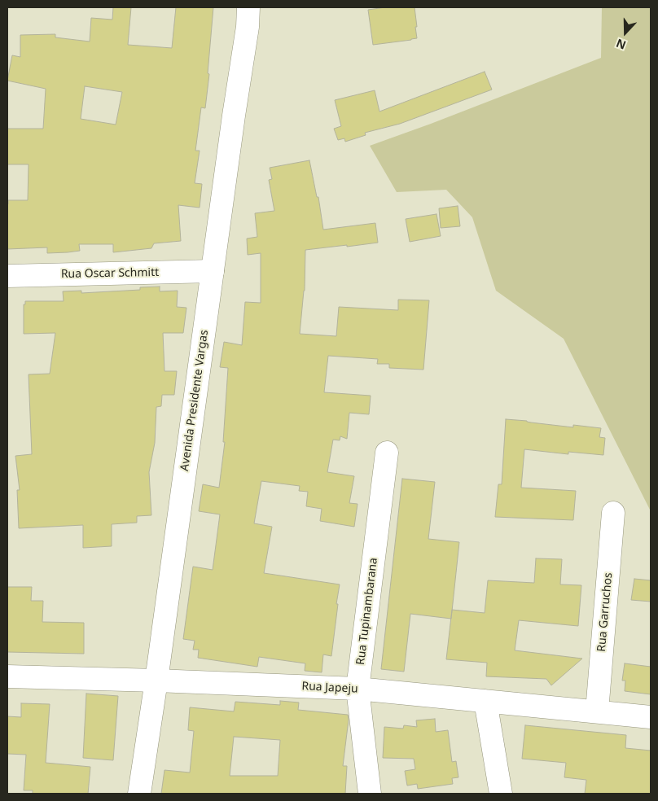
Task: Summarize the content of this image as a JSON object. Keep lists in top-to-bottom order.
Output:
{
  "streets": {
    "street": [
      "Rua Oscar Schmitt",
      "Avenida Presidente Vargas",
      "Rua Tupinambarana",
      "Rua Garruchos",
      "Rua Japeju"
    ]
  },
  "crossings": [
    ["Rua Oscar Schmitt", "Avenida Presidente Vargas"],
    ["Avenida Presidente Vargas", "Rua Japeju"],
    ["Rua Tupinambarana", "Rua Japeju"],
    ["Rua Garruchos", "Rua Japeju"]
  ],
  "north": "bottom"
}
